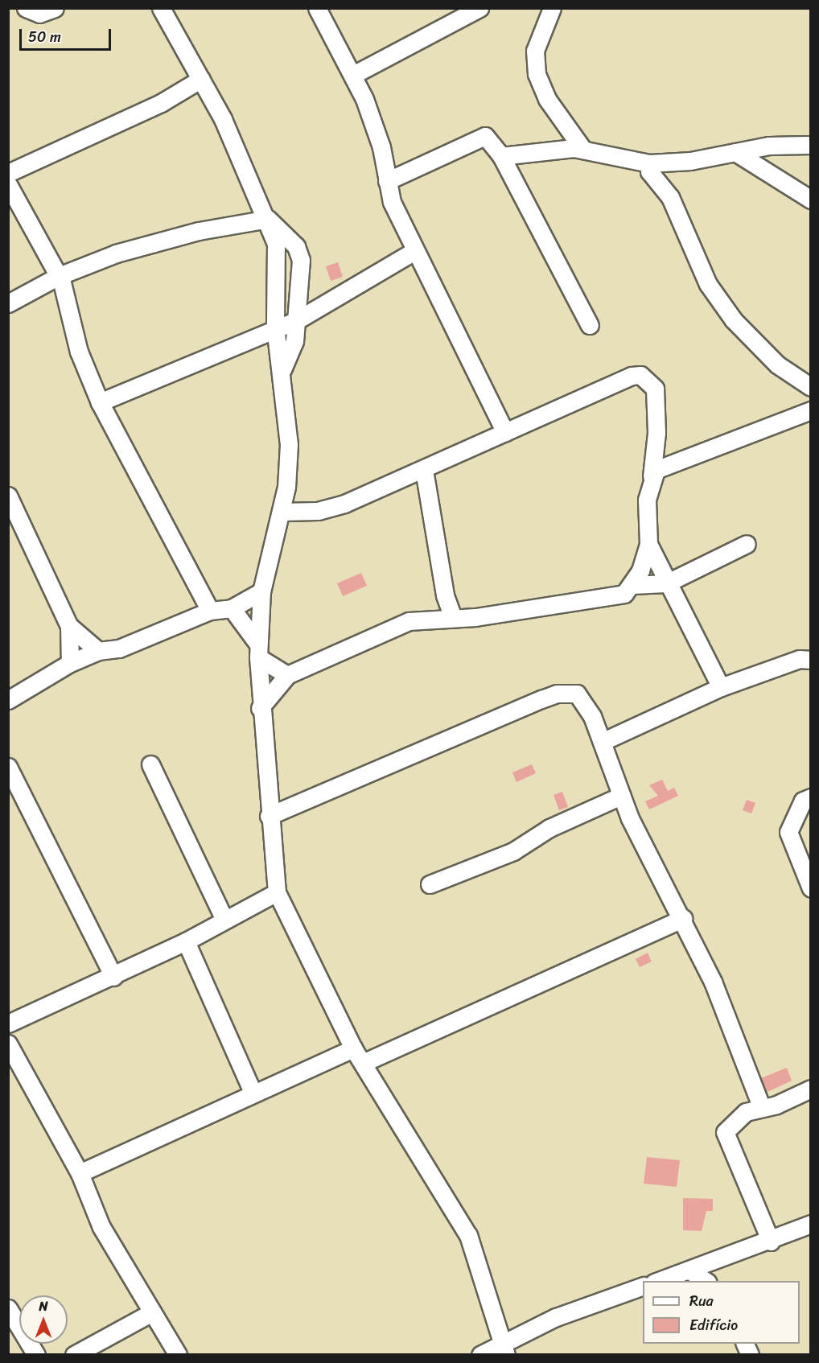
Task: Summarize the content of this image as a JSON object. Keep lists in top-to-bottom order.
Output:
{
  "legend": ["Rua", "Edifício"],
  "scale_bar": "50 m",
  "north": "top"
}
